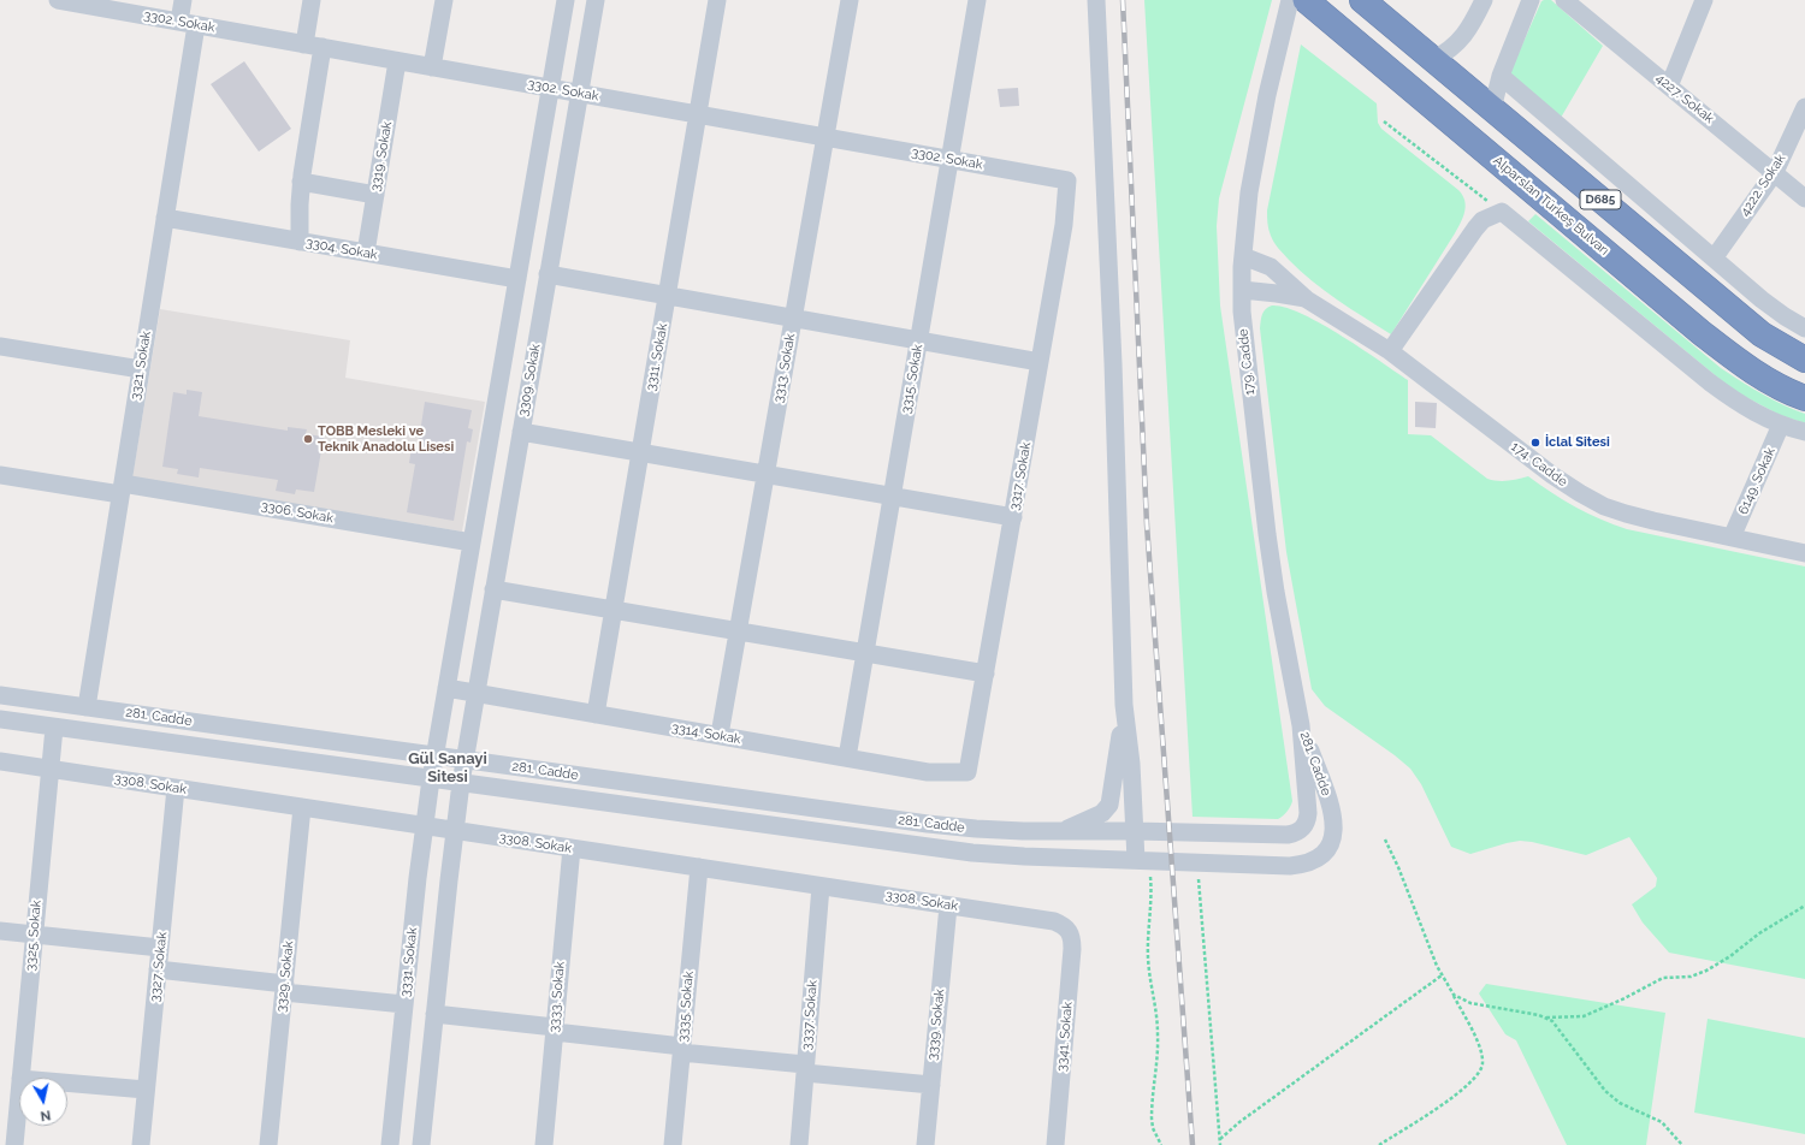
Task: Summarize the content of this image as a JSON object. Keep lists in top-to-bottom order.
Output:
{
  "streets": {
    "highway": ["D685", "Alparslan Türkeş Bulvarı"],
    "street": [
      "3302. Sokak",
      "4227. Sokak",
      "3319. Sokak",
      "4222. Sokak",
      "3304. Sokak",
      "3311. Sokak",
      "179. Cadde",
      "3321. Sokak",
      "3313. Sokak",
      "3315. Sokak",
      "3309. Sokak",
      "174. Cadde",
      "3317. Sokak",
      "6149. Sokak",
      "3306. Sokak",
      "281. Cadde",
      "3314. Sokak",
      "3308. Sokak",
      "3325. Sokak",
      "3331. Sokak",
      "3327. Sokak",
      "3329. Sokak",
      "3333. Sokak",
      "3335. Sokak",
      "3337. Sokak",
      "3339. Sokak",
      "3341. Sokak"
    ]
  },
  "crossings": [
    ["3302. Sokak", "3319. Sokak"],
    ["3302. Sokak", "3311. Sokak"],
    ["3302. Sokak", "3321. Sokak"],
    ["3302. Sokak", "3313. Sokak"],
    ["3302. Sokak", "3315. Sokak"],
    ["3302. Sokak", "3309. Sokak"],
    ["3302. Sokak", "3317. Sokak"],
    ["4227. Sokak", "4222. Sokak"],
    ["3319. Sokak", "3304. Sokak"],
    ["3304. Sokak", "3321. Sokak"],
    ["3311. Sokak", "3314. Sokak"],
    ["179. Cadde", "281. Cadde"],
    ["3321. Sokak", "3306. Sokak"],
    ["3321. Sokak", "281. Cadde"],
    ["3313. Sokak", "3314. Sokak"],
    ["3315. Sokak", "3314. Sokak"],
    ["3309. Sokak", "281. Cadde"],
    ["3309. Sokak", "3314. Sokak"],
    ["174. Cadde", "6149. Sokak"],
    ["3317. Sokak", "3314. Sokak"],
    ["281. Cadde", "3325. Sokak"],
    ["281. Cadde", "3331. Sokak"],
    ["3308. Sokak", "3325. Sokak"],
    ["3308. Sokak", "3331. Sokak"],
    ["3308. Sokak", "3327. Sokak"],
    ["3308. Sokak", "3329. Sokak"],
    ["3308. Sokak", "3333. Sokak"],
    ["3308. Sokak", "3335. Sokak"],
    ["3308. Sokak", "3337. Sokak"],
    ["3308. Sokak", "3339. Sokak"],
    ["3308. Sokak", "3341. Sokak"]
  ],
  "districts": ["Gül Sanayi Sitesi"],
  "places": ["TOBB Mesleki ve Teknik Anadolu Lisesi", "İclal Sitesi"],
  "north": "bottom"
}
